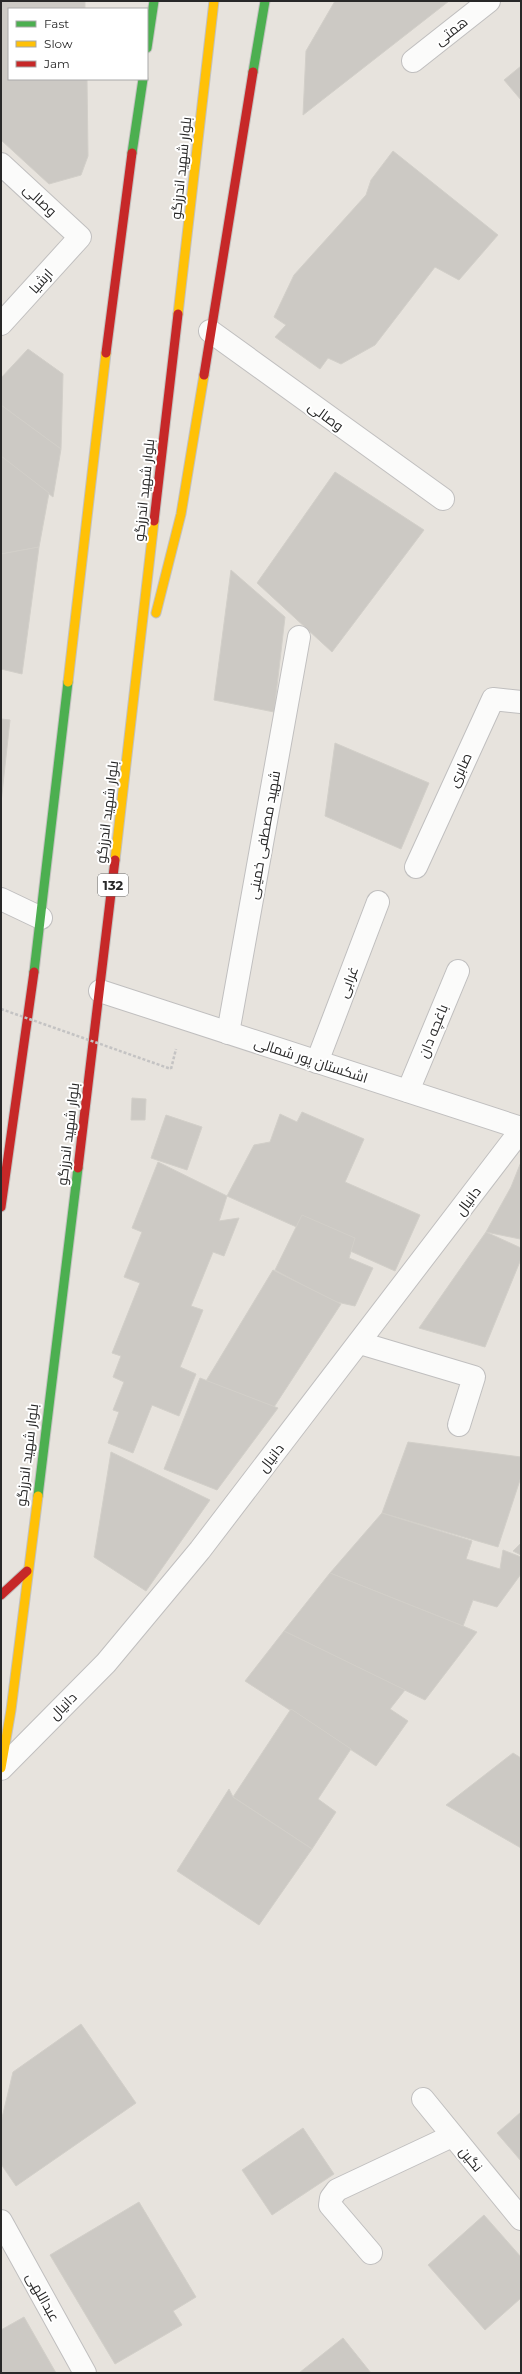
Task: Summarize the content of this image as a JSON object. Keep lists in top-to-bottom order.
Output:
{
  "streets": {
    "main road": ["بلوار شهید اندرزگو", "132"],
    "street": [
      "همتی",
      "وصالی",
      "ارشیا",
      "صابری",
      "شهید مصطفی خمینی",
      "غرابی",
      "باغچه دان",
      "اشکستان پور شمالی",
      "دانیال",
      "نگین",
      "عبداللهی"
    ]
  },
  "crossings": [
    ["بلوار شهید اندرزگو", "اشکستان پور شمالی"],
    ["بلوار شهید اندرزگو", "دانیال"],
    ["وصالی", "ارشیا"],
    ["شهید مصطفی خمینی", "اشکستان پور شمالی"],
    ["غرابی", "اشکستان پور شمالی"],
    ["باغچه دان", "اشکستان پور شمالی"],
    ["اشکستان پور شمالی", "دانیال"]
  ],
  "legend": ["Fast", "Slow", "Jam"]
}
